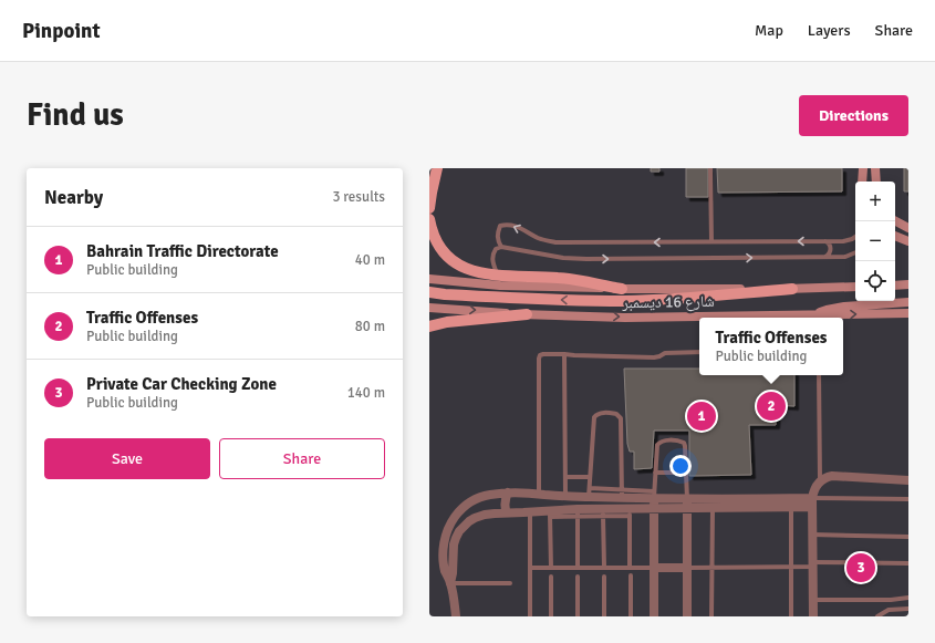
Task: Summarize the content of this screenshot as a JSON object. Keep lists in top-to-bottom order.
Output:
{
  "streets": {
    "main road": ["شارع 16 ديسمبر"]
  },
  "page": {
    "header": "Pinpoint",
    "nav": ["Map", "Layers", "Share"],
    "buttons": [
      "Directions",
      ["Save", "Share"]
    ],
    "title": "Find us",
    "heading": ["Nearby", "3 results"],
    "map_buttons": ["+", "−"],
    "list": [
      {
        "mark": "1",
        "name": "Bahrain Traffic Directorate",
        "note": "Public building",
        "value": "40 m"
      },
      {
        "mark": "2",
        "name": "Traffic Offenses",
        "note": "Public building",
        "value": "80 m"
      },
      {
        "mark": "3",
        "name": "Private Car Checking Zone",
        "note": "Public building",
        "value": "140 m"
      }
    ],
    "popup": ["Traffic Offenses", "Public building"],
    "pins": ["2", "1", "3"]
  }
}
